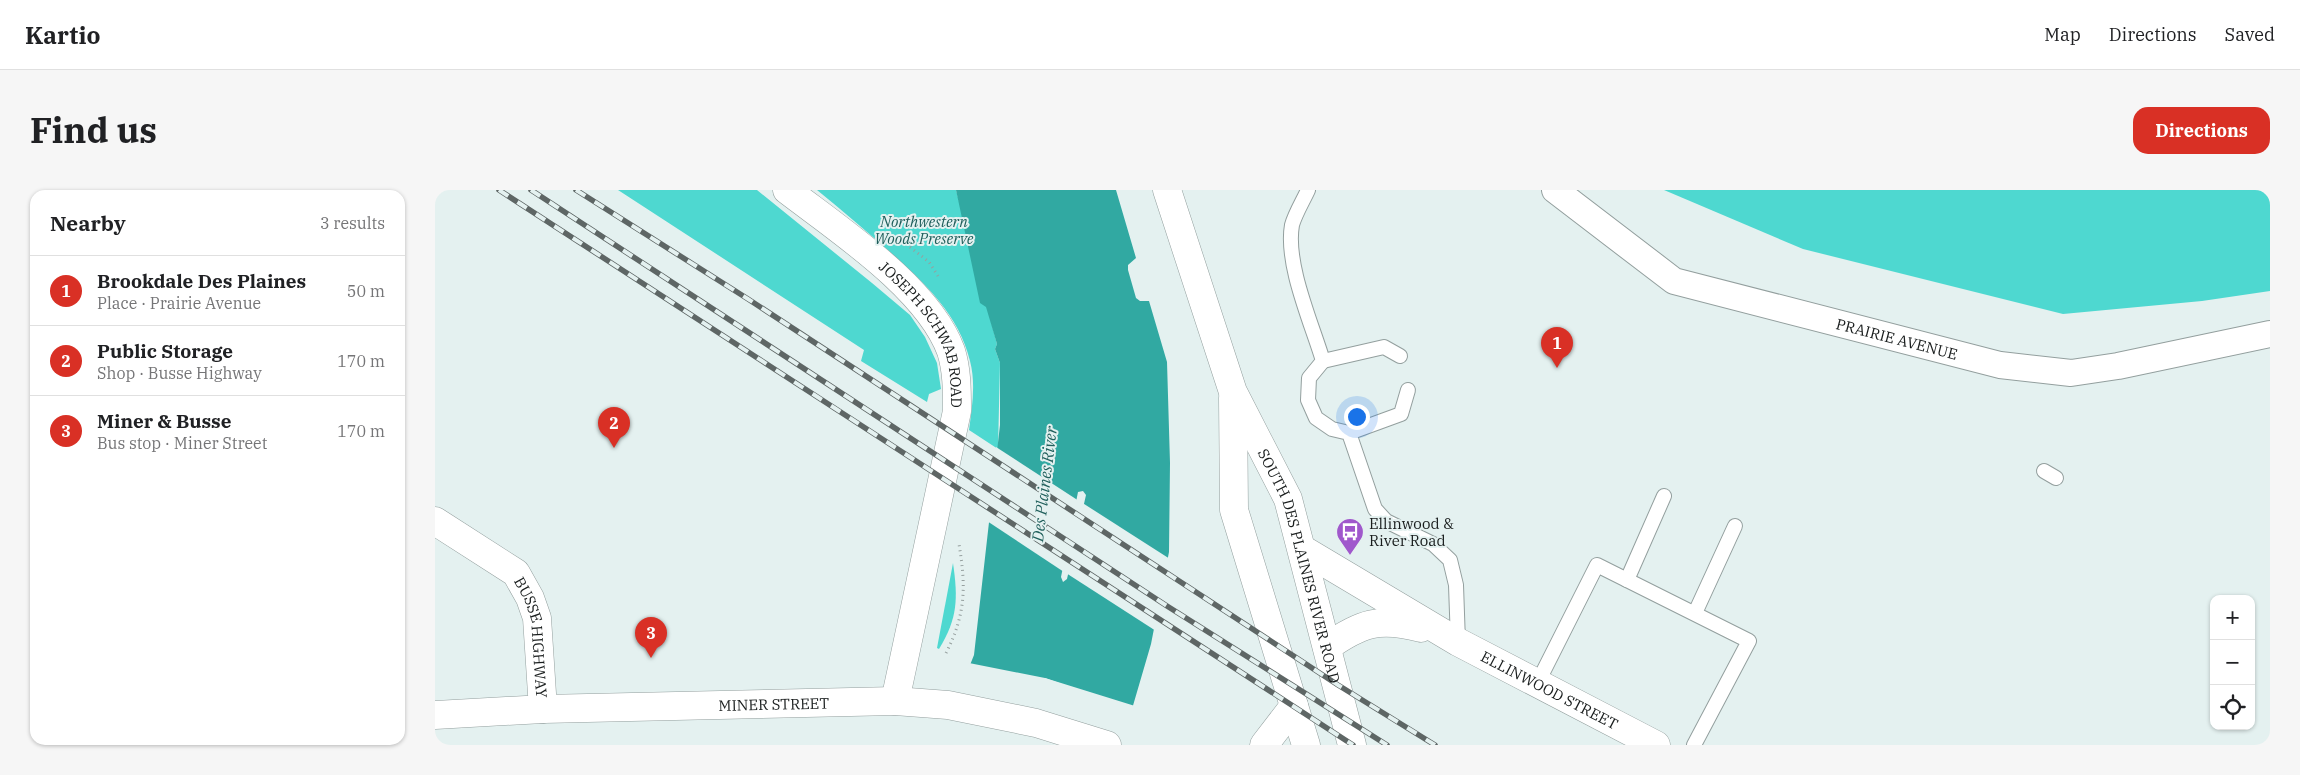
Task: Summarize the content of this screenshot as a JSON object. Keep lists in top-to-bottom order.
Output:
{
  "streets": {
    "main road": [
      "JOSEPH SCHWAB ROAD",
      "SOUTH DES PLAINES RIVER ROAD",
      "BUSSE HIGHWAY",
      "ELLINWOOD STREET",
      "MINER STREET"
    ],
    "street": ["PRAIRIE AVENUE"]
  },
  "crossings": [
    ["JOSEPH SCHWAB ROAD", "MINER STREET"],
    ["SOUTH DES PLAINES RIVER ROAD", "ELLINWOOD STREET"],
    ["BUSSE HIGHWAY", "MINER STREET"]
  ],
  "water": ["Des Plaines River"],
  "parks": ["Northwestern Woods Preserve"],
  "places": {
    "bus stop": ["Ellinwood & River Road"]
  },
  "page": {
    "header": "Kartio",
    "nav": ["Map", "Directions", "Saved"],
    "title": "Find us",
    "buttons": "Directions",
    "heading": ["Nearby", "3 results"],
    "list": [
      {
        "mark": "1",
        "name": "Brookdale Des Plaines",
        "note": "Place · Prairie Avenue",
        "value": "50 m"
      },
      {
        "mark": "2",
        "name": "Public Storage",
        "note": "Shop · Busse Highway",
        "value": "170 m"
      },
      {
        "mark": "3",
        "name": "Miner & Busse",
        "note": "Bus stop · Miner Street",
        "value": "170 m"
      }
    ],
    "pins": ["1", "2", "3"],
    "map_buttons": ["+", "−"]
  }
}
